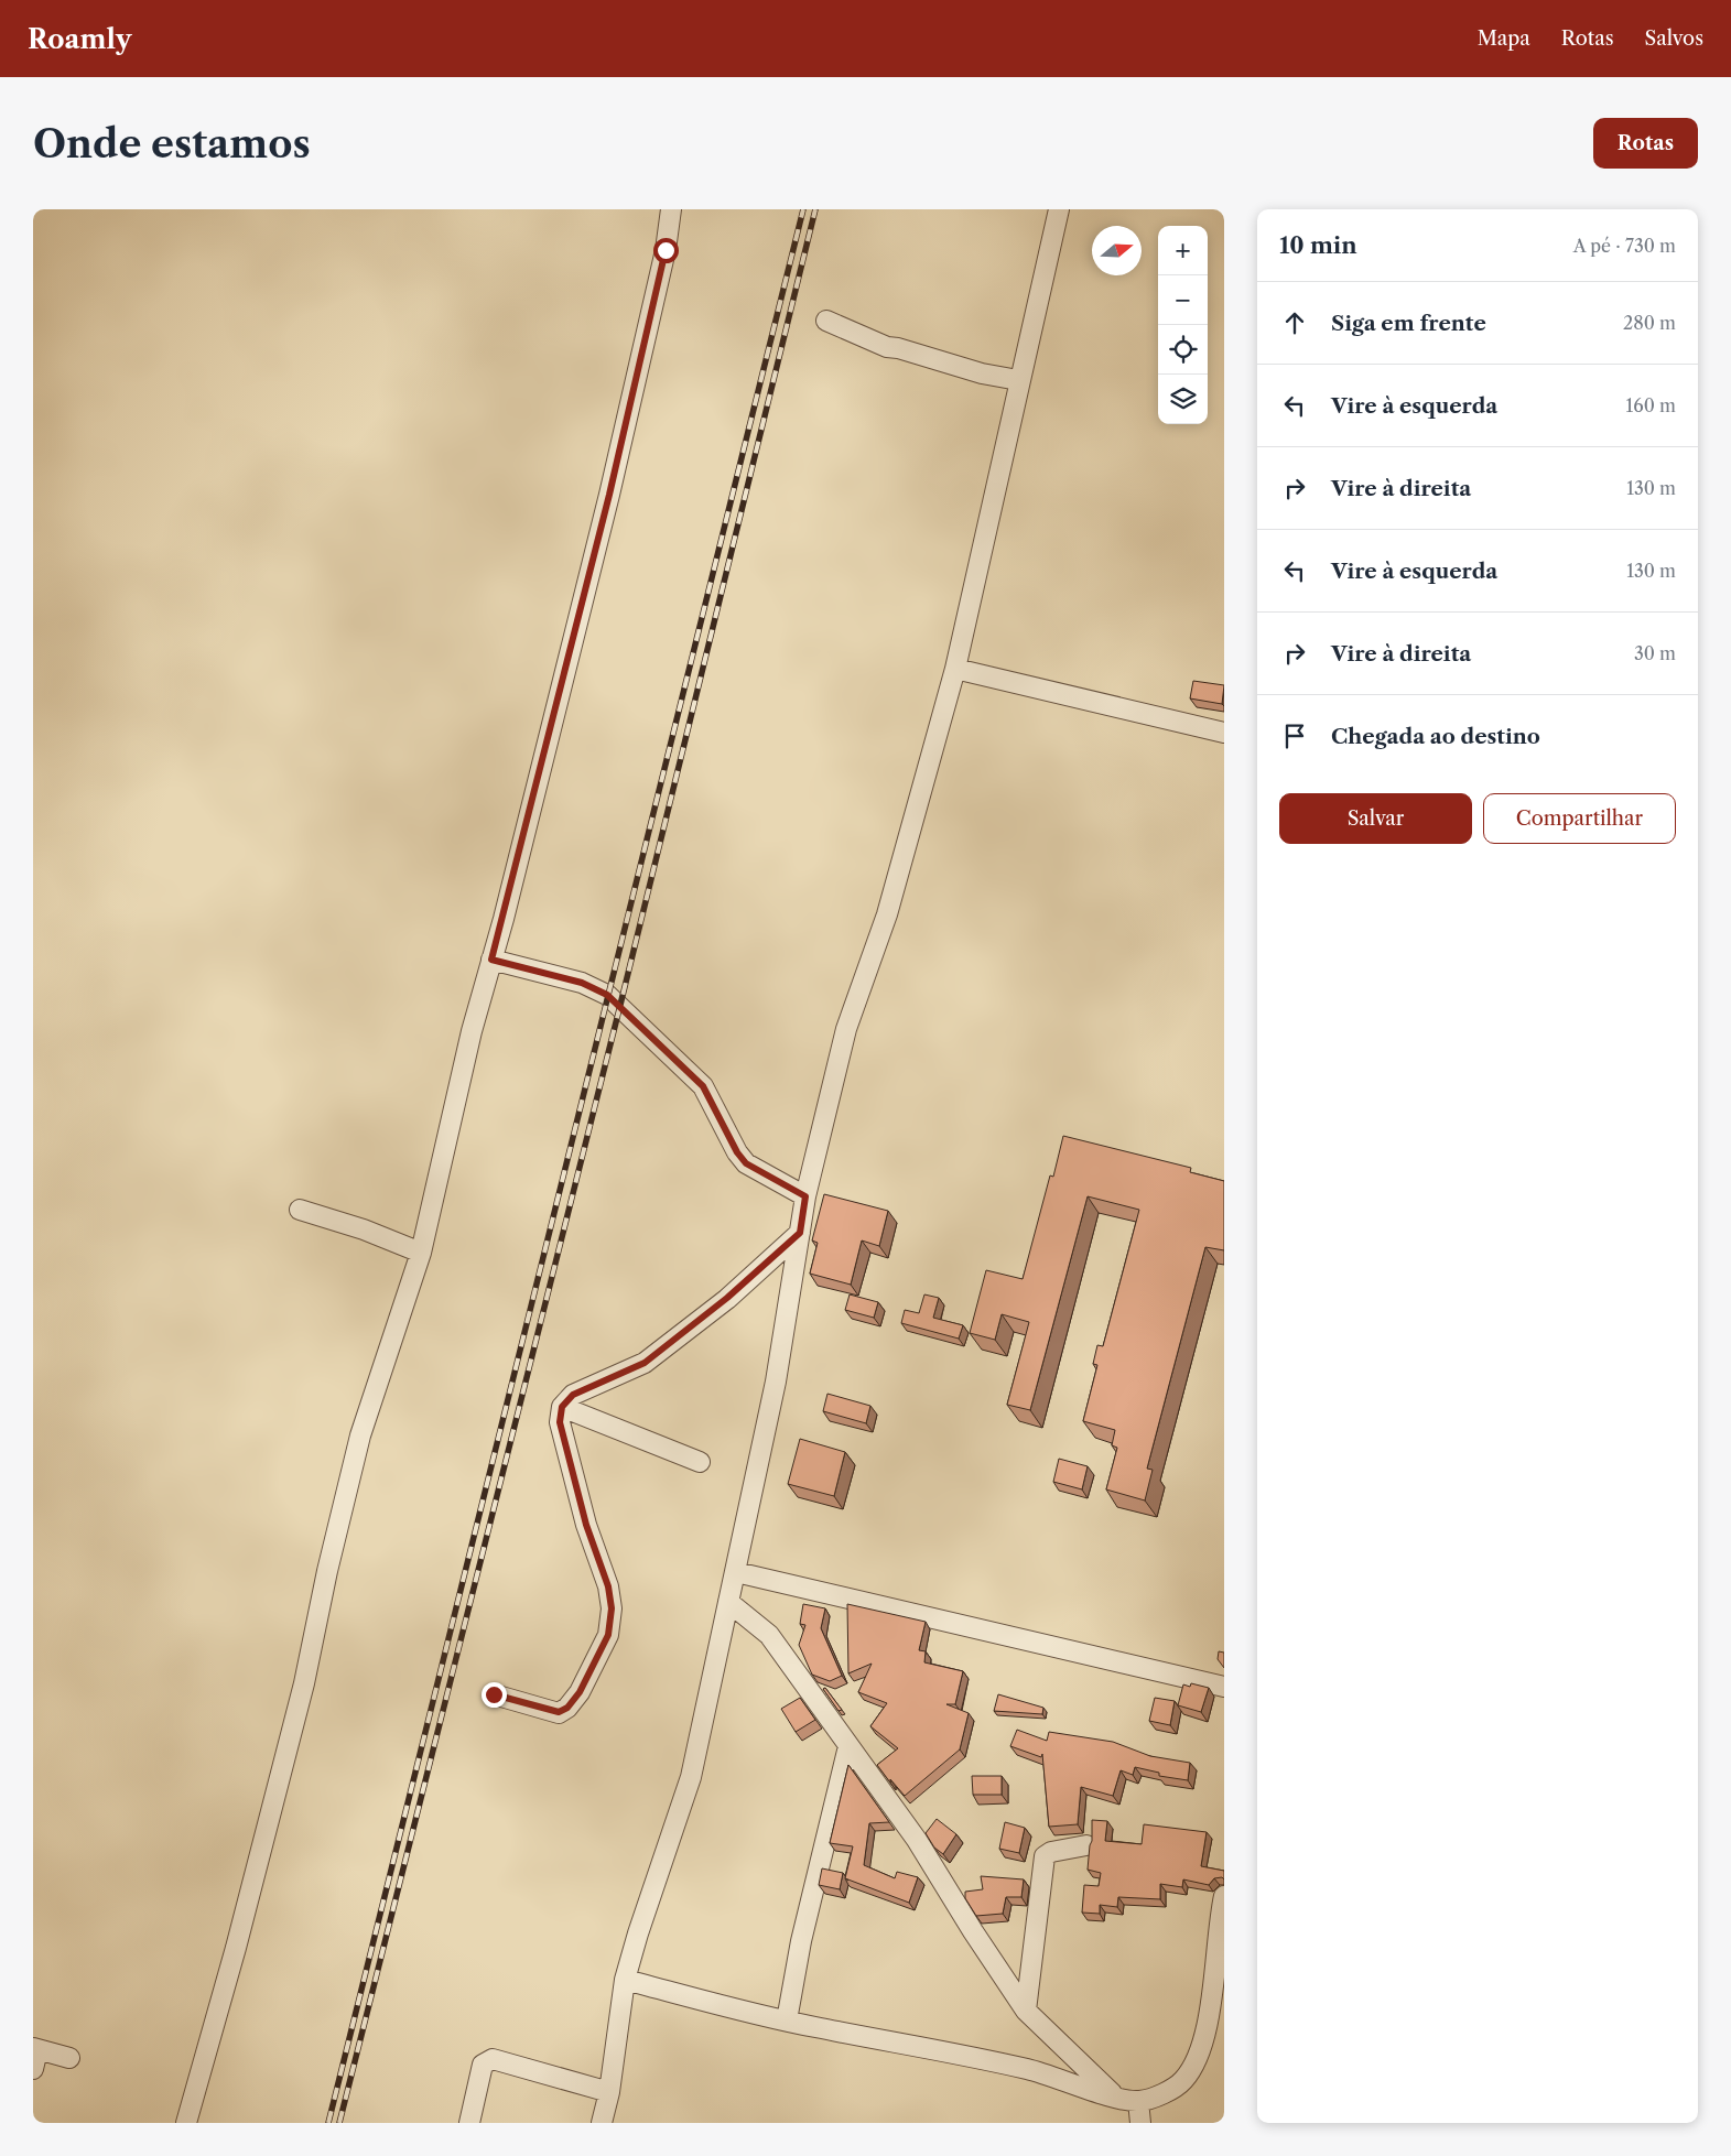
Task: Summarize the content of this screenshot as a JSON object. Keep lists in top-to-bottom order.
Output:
{
  "north": "right",
  "page": {
    "header": "Roamly",
    "nav": ["Mapa", "Rotas", "Salvos"],
    "buttons": [
      "Rotas",
      ["Salvar", "Compartilhar"]
    ],
    "title": "Onde estamos",
    "heading": ["10 min", "A pé · 730 m"],
    "map_buttons": ["+", "−"],
    "list": [
      ["Siga em frente", "280 m"],
      ["Vire à esquerda", "160 m"],
      ["Vire à direita", "130 m"],
      ["Vire à esquerda", "130 m"],
      ["Vire à direita", "30 m"],
      "Chegada ao destino"
    ]
  }
}
